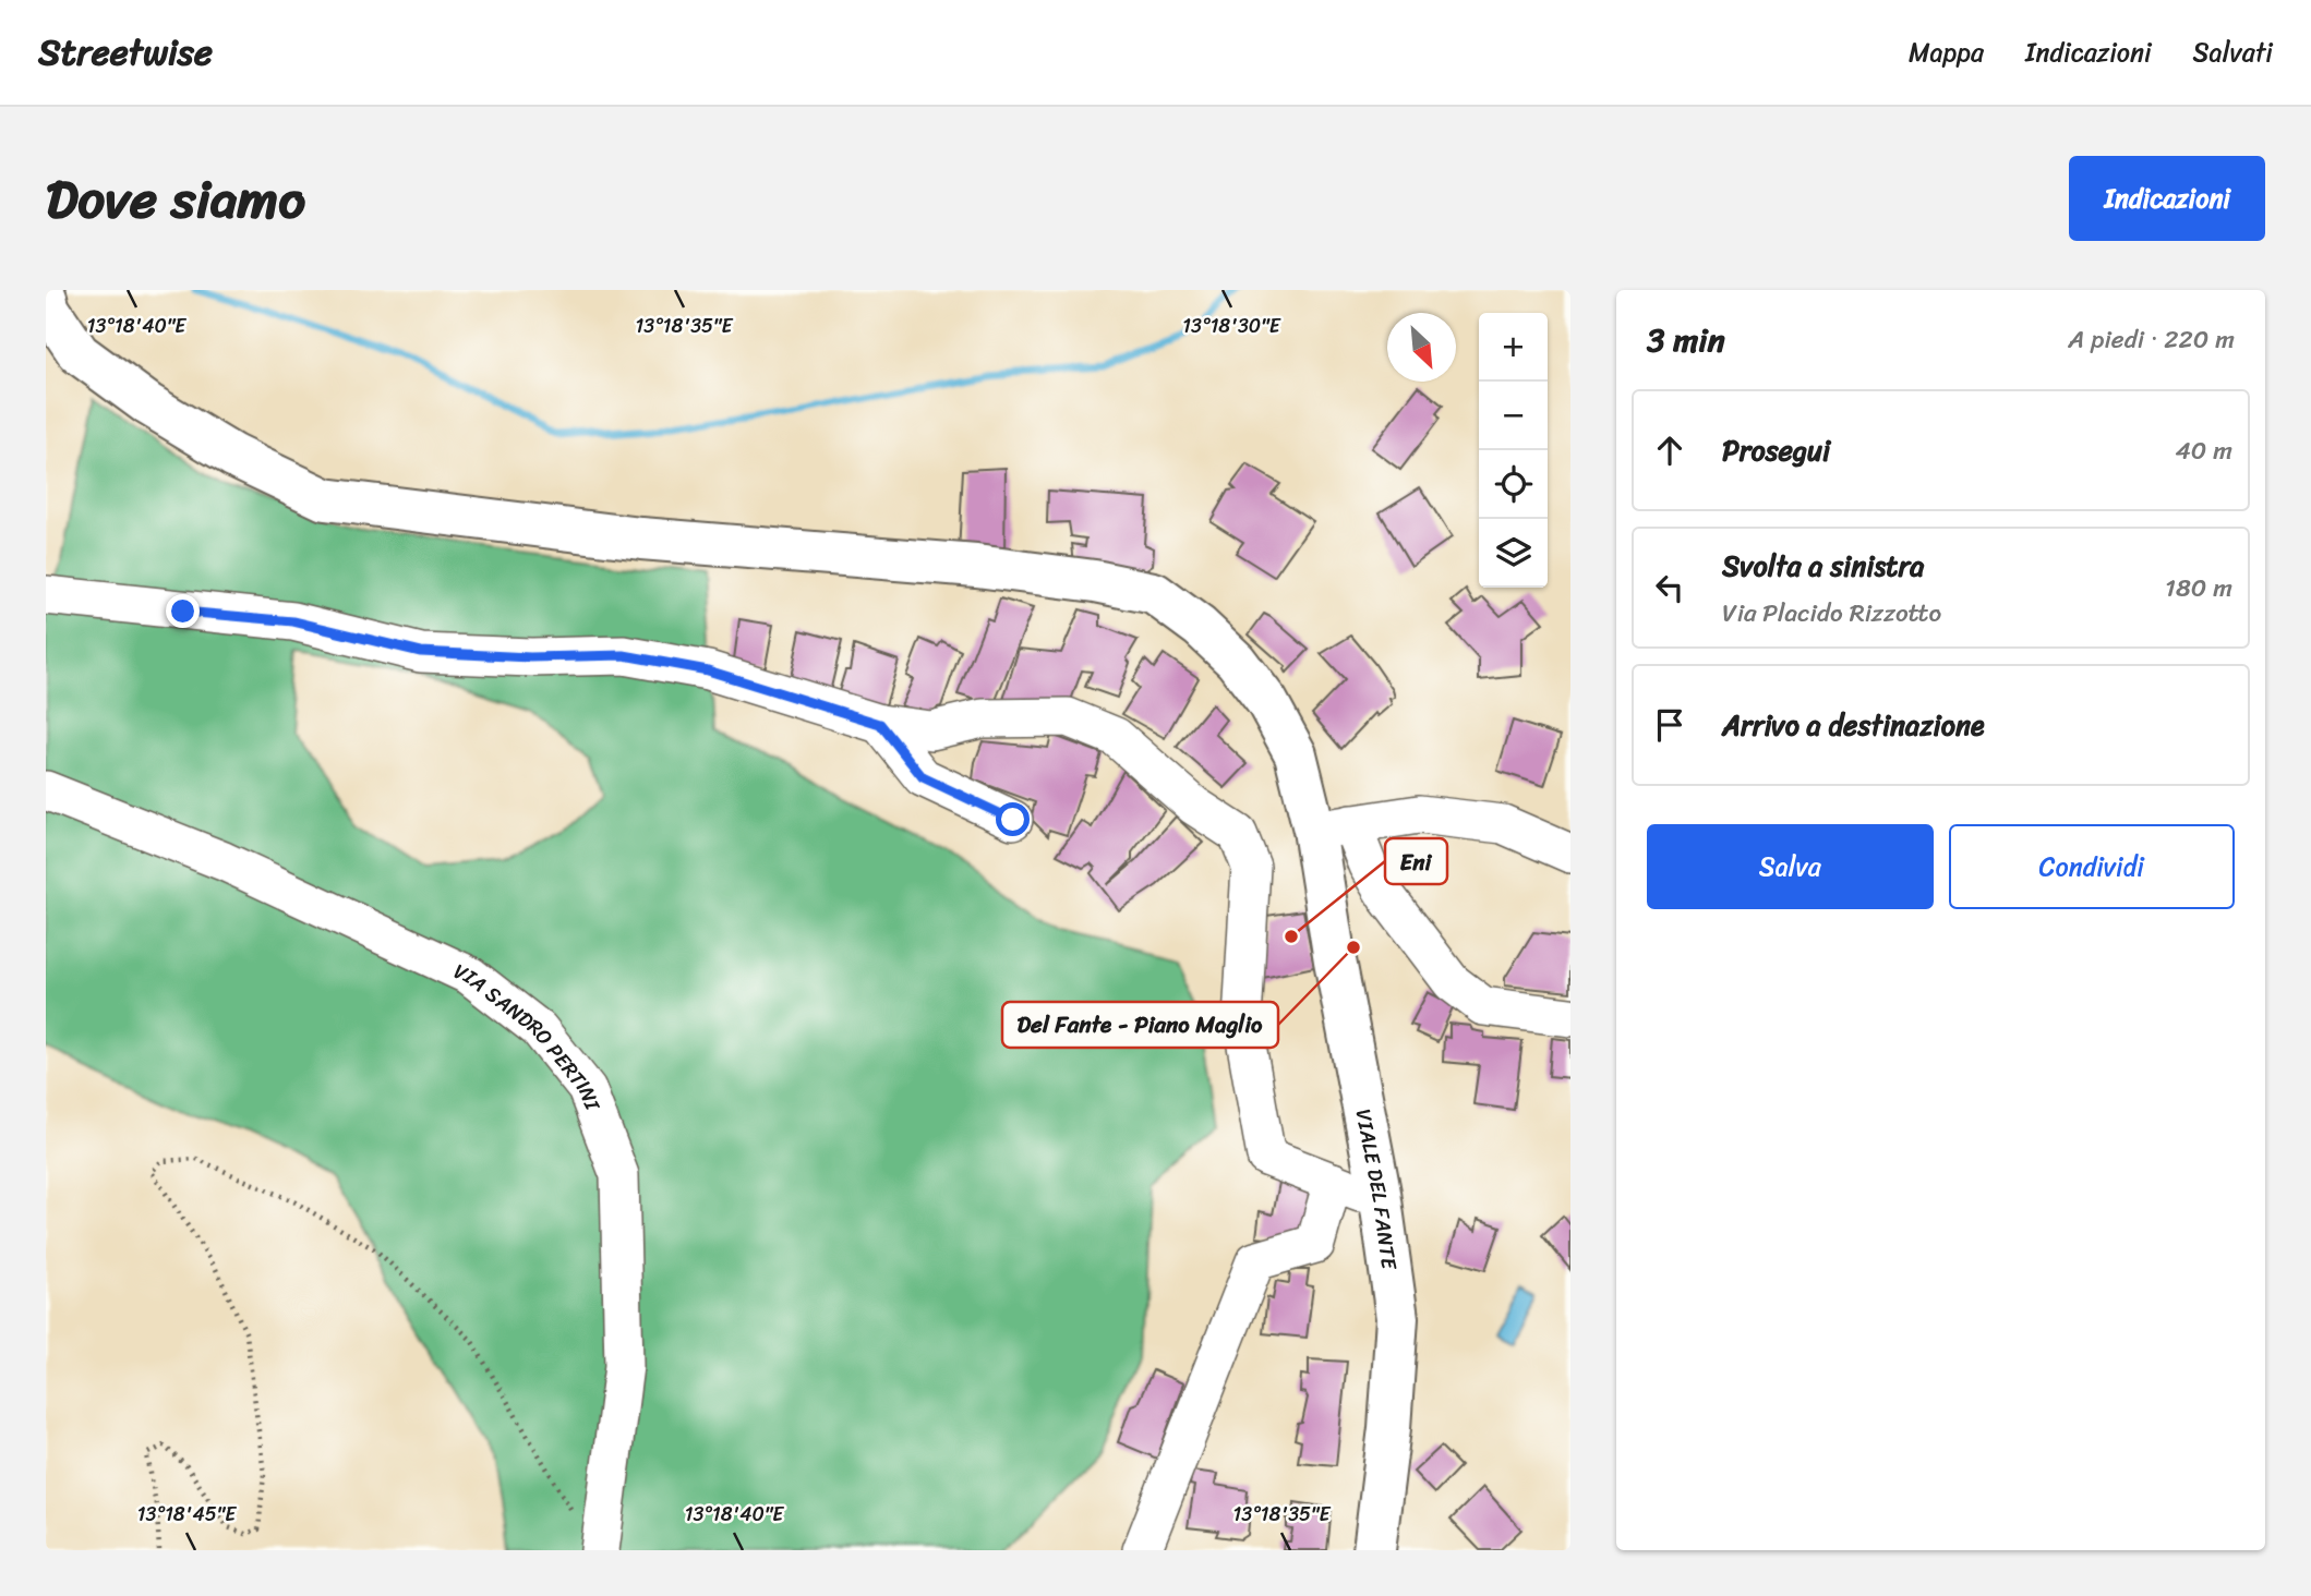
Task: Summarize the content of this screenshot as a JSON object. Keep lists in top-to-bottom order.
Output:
{
  "streets": {
    "main road": ["VIALE DEL FANTE"],
    "street": ["VIA SANDRO PERTINI"]
  },
  "places": ["Eni", "Del Fante - Piano Maglio"],
  "north": "bottom right",
  "page": {
    "header": "Streetwise",
    "nav": ["Mappa", "Indicazioni", "Salvati"],
    "title": "Dove siamo",
    "buttons": [
      "Indicazioni",
      ["Salva", "Condividi"]
    ],
    "heading": ["3 min", "A piedi · 220 m"],
    "map_buttons": ["+", "−"],
    "list": [
      ["Prosegui", "40 m"],
      ["Svolta a sinistra", "Via Placido Rizzotto", "180 m"],
      "Arrivo a destinazione"
    ]
  },
  "coordinates": [
    "13°18'40\"E",
    "13°18'35\"E",
    "13°18'30\"E",
    "13°18'45\"E"
  ]
}
